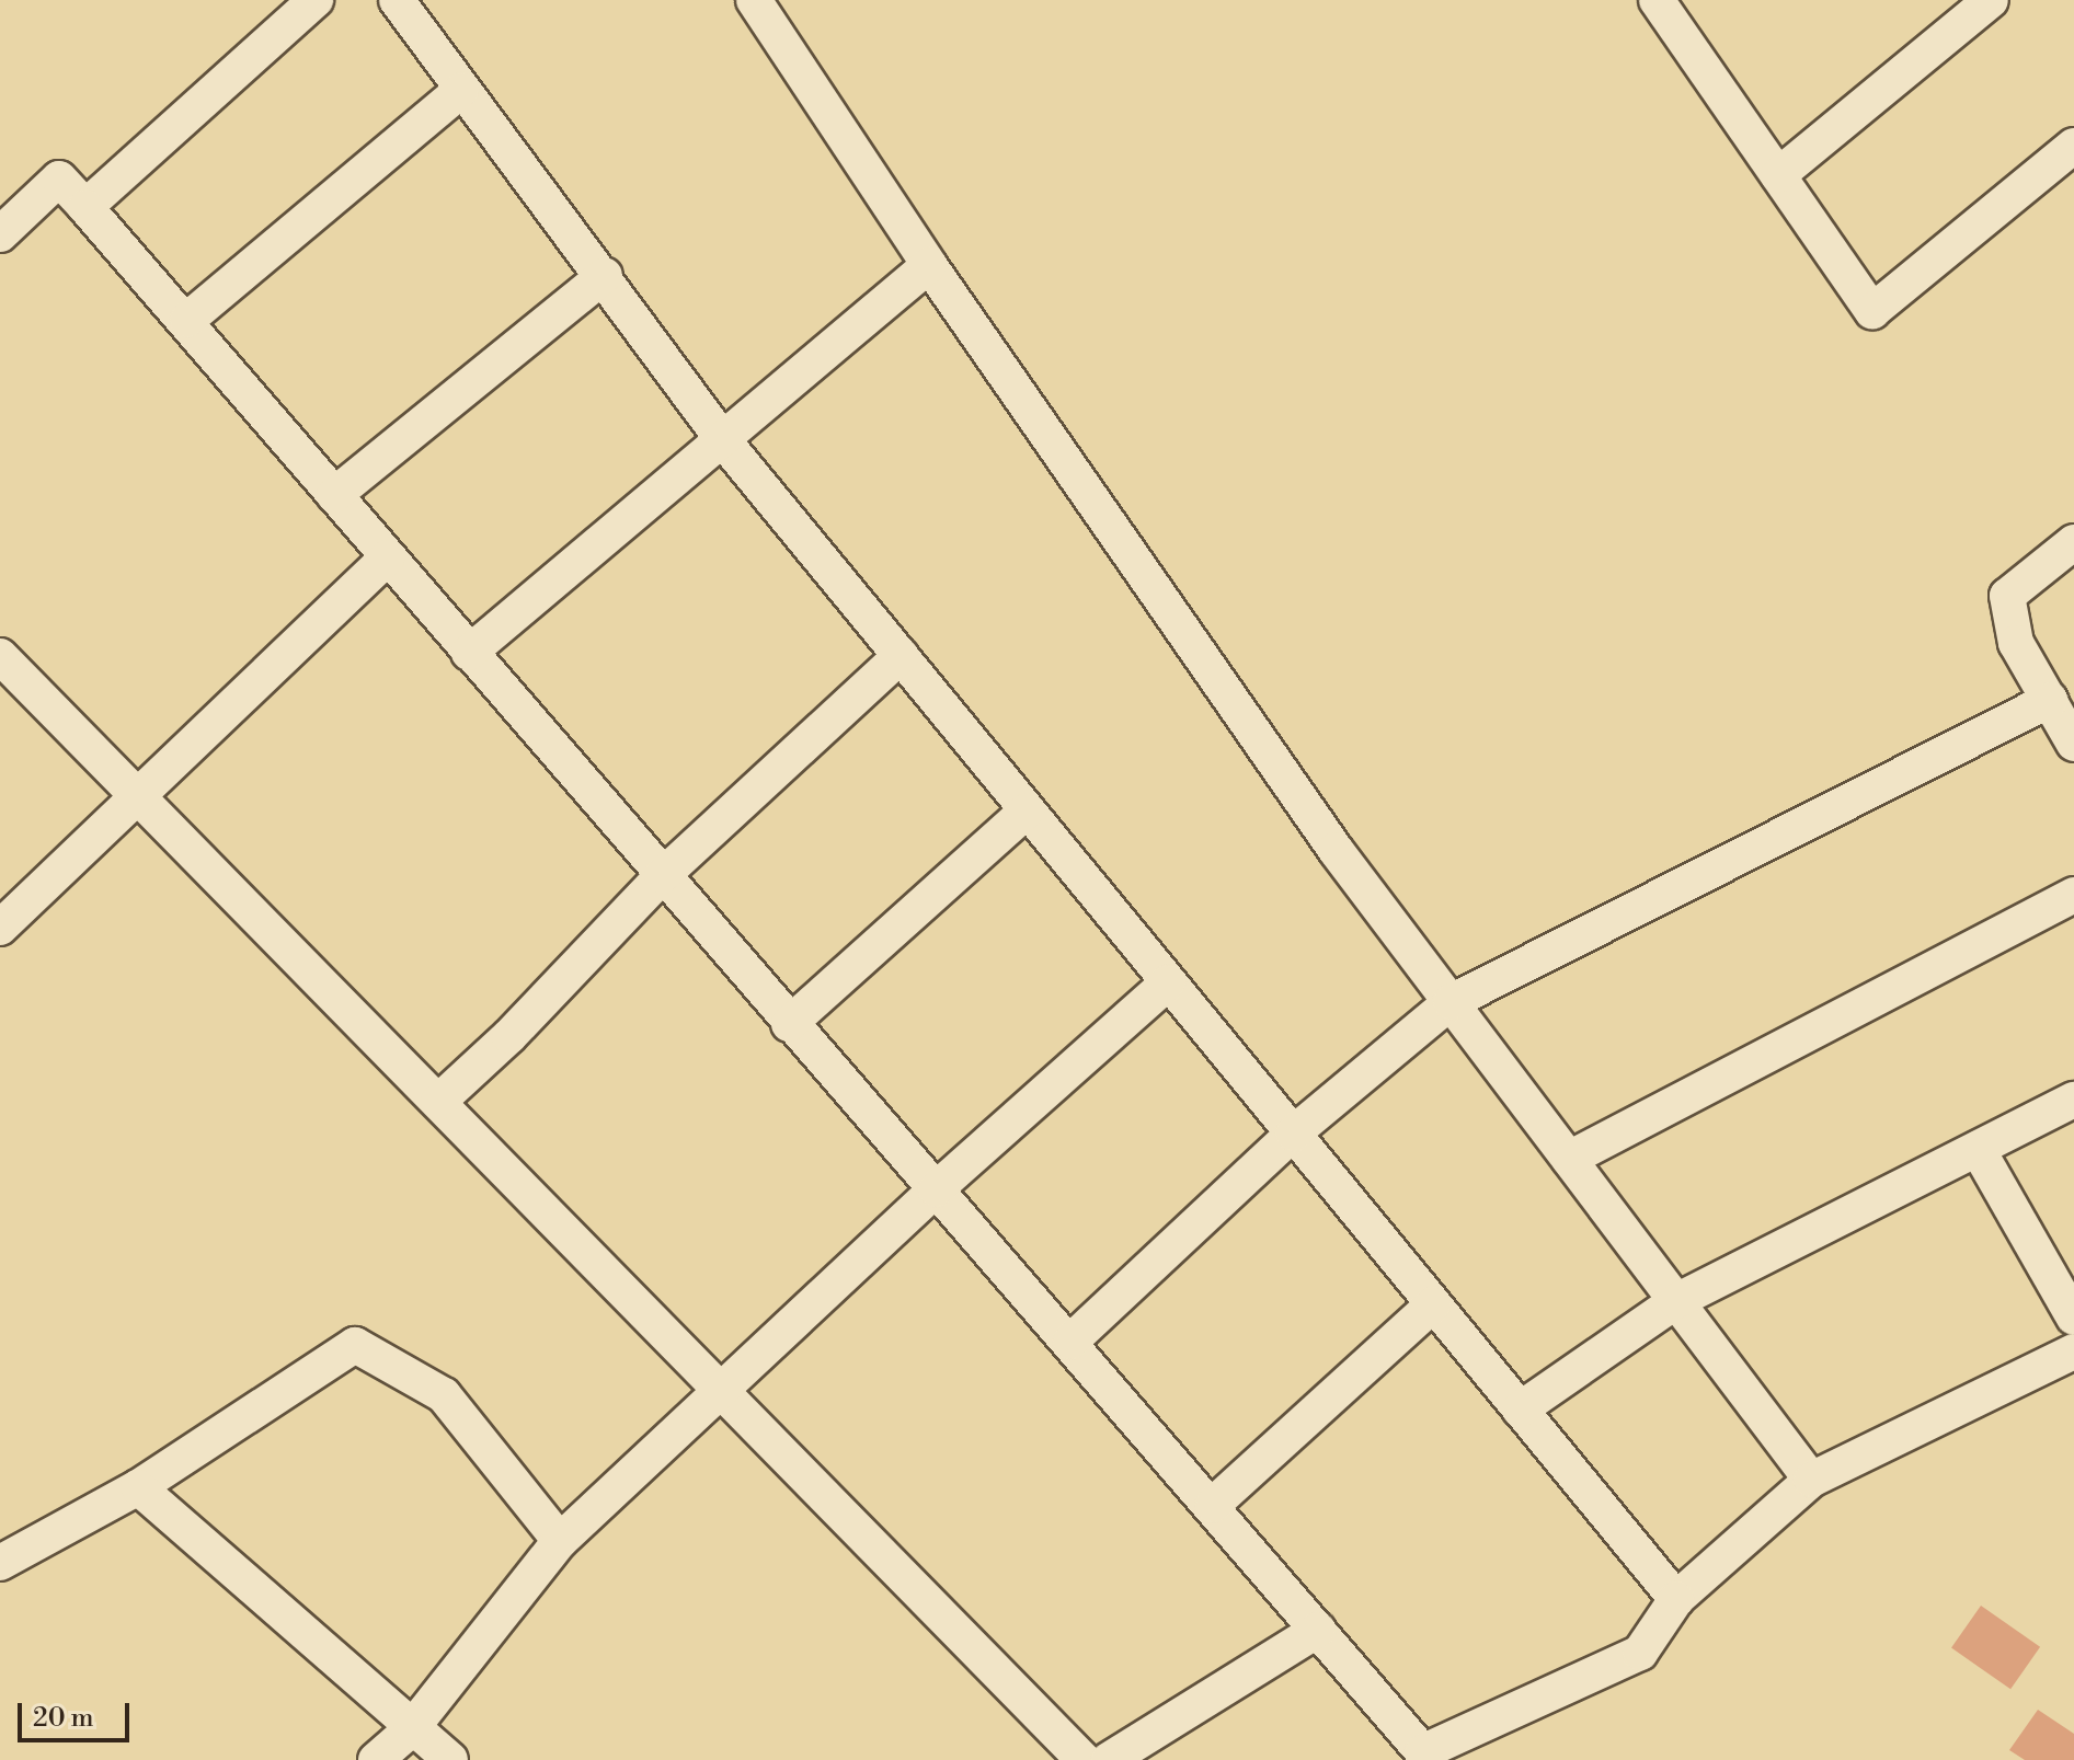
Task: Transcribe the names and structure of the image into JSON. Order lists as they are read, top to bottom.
{
  "scale_bar": "20 m"
}
